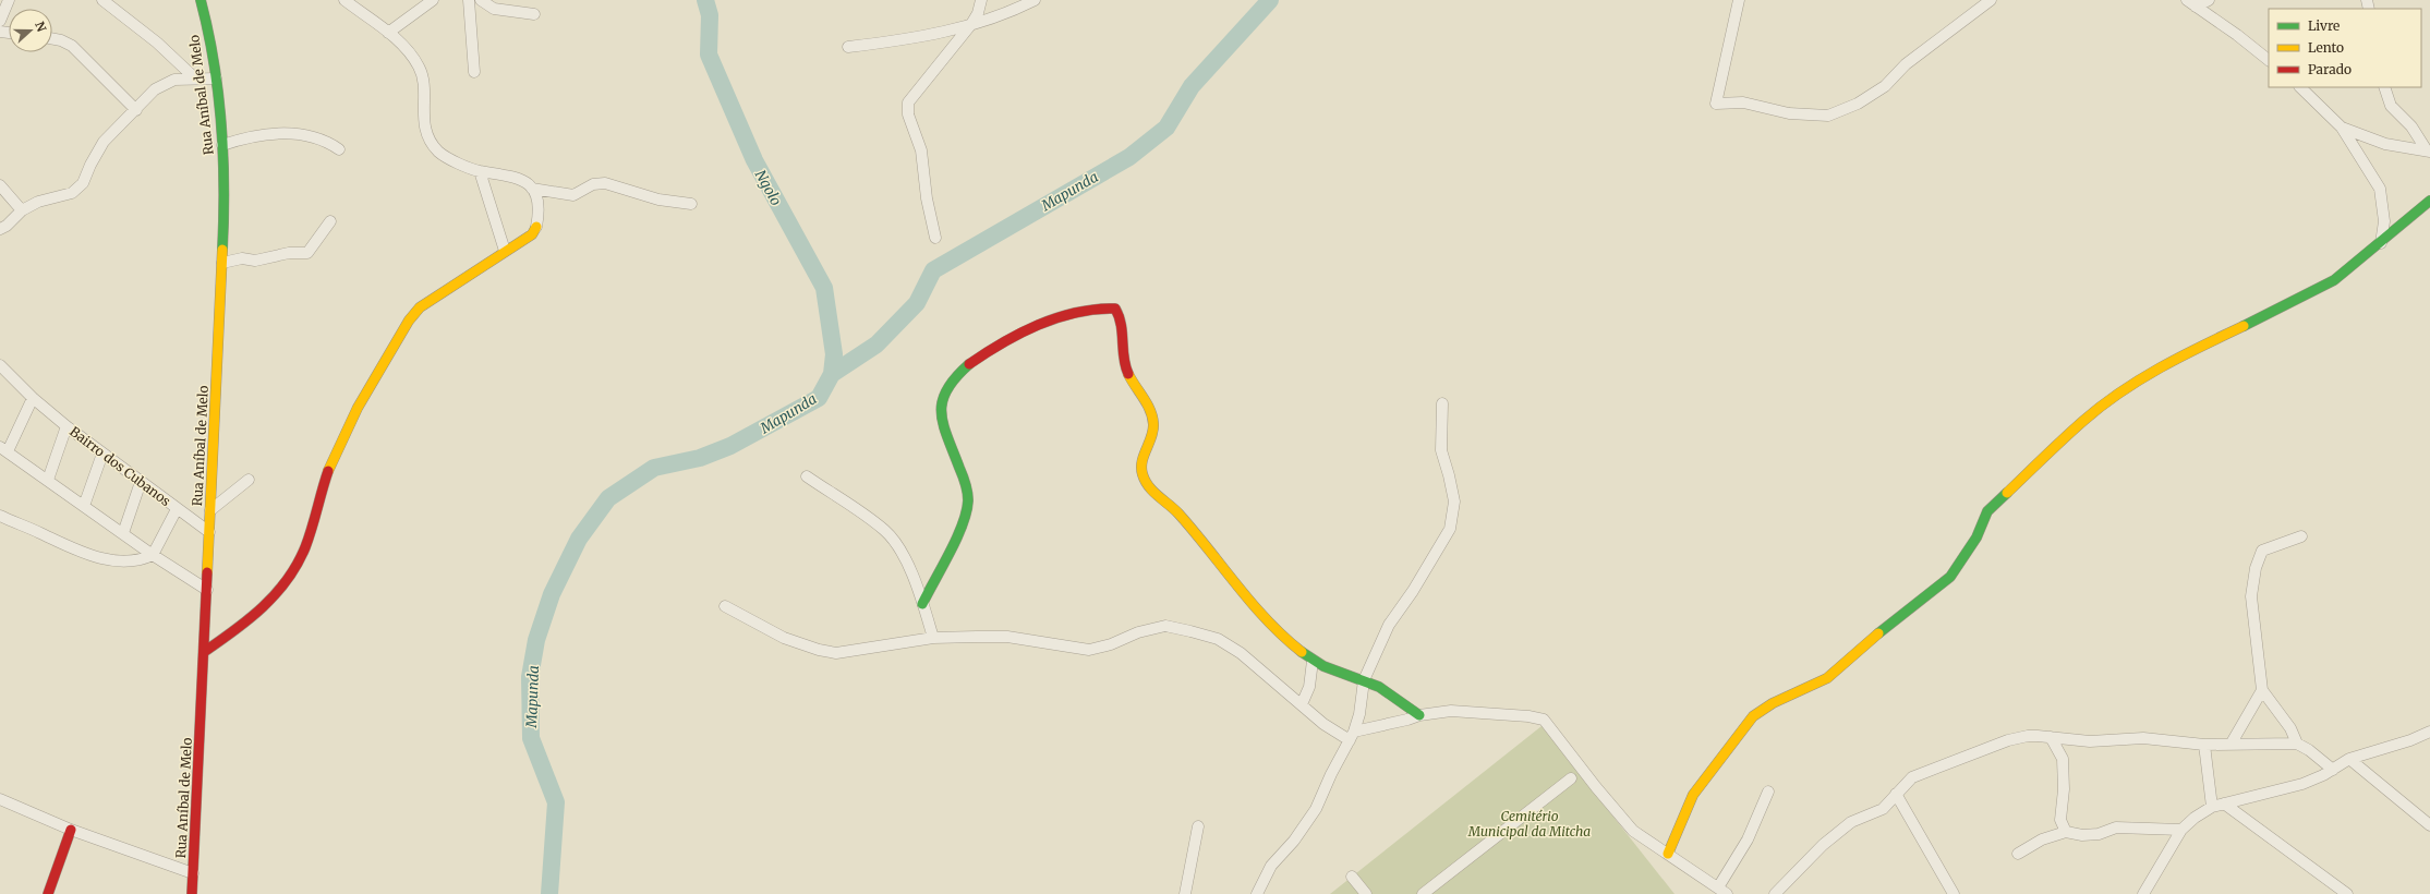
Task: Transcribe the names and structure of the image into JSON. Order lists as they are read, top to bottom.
{
  "streets": {
    "street": ["Rua Aníbal de Melo", "Bairro dos Cubanos"]
  },
  "crossings": [
    ["Rua Aníbal de Melo", "Bairro dos Cubanos"]
  ],
  "water": ["Ngolo", "Mapunda"],
  "parks": ["Cemitério Municipal da Mitcha"],
  "legend": ["Livre", "Lento", "Parado"],
  "north": "right"
}
